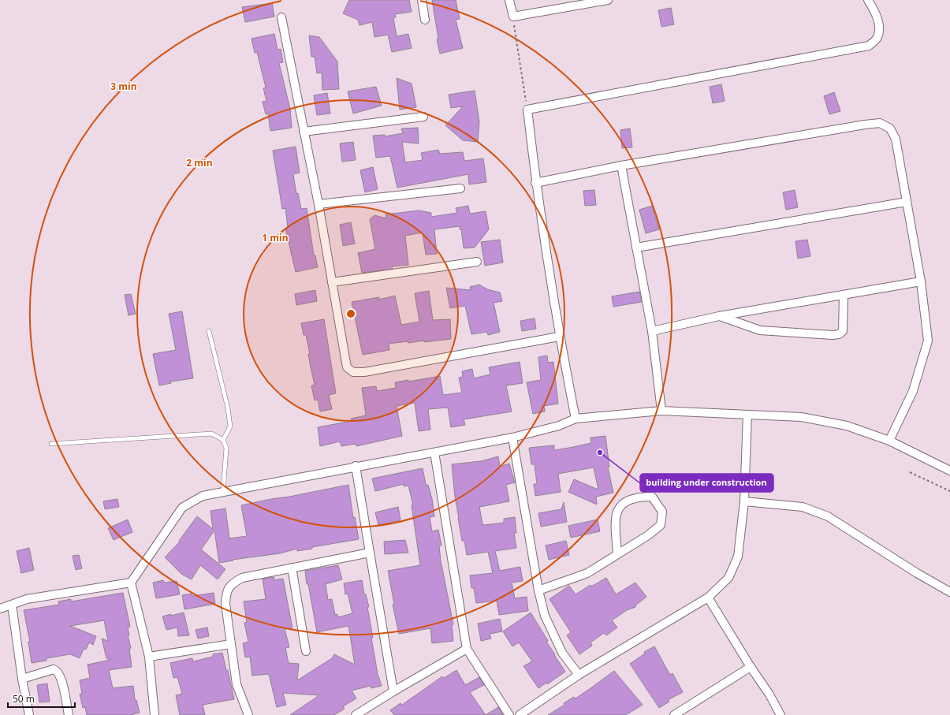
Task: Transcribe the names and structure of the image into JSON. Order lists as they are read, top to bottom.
{
  "places": ["building under construction"],
  "scale_bar": "50 m",
  "rings": ["3 min", "2 min", "1 min"]
}
